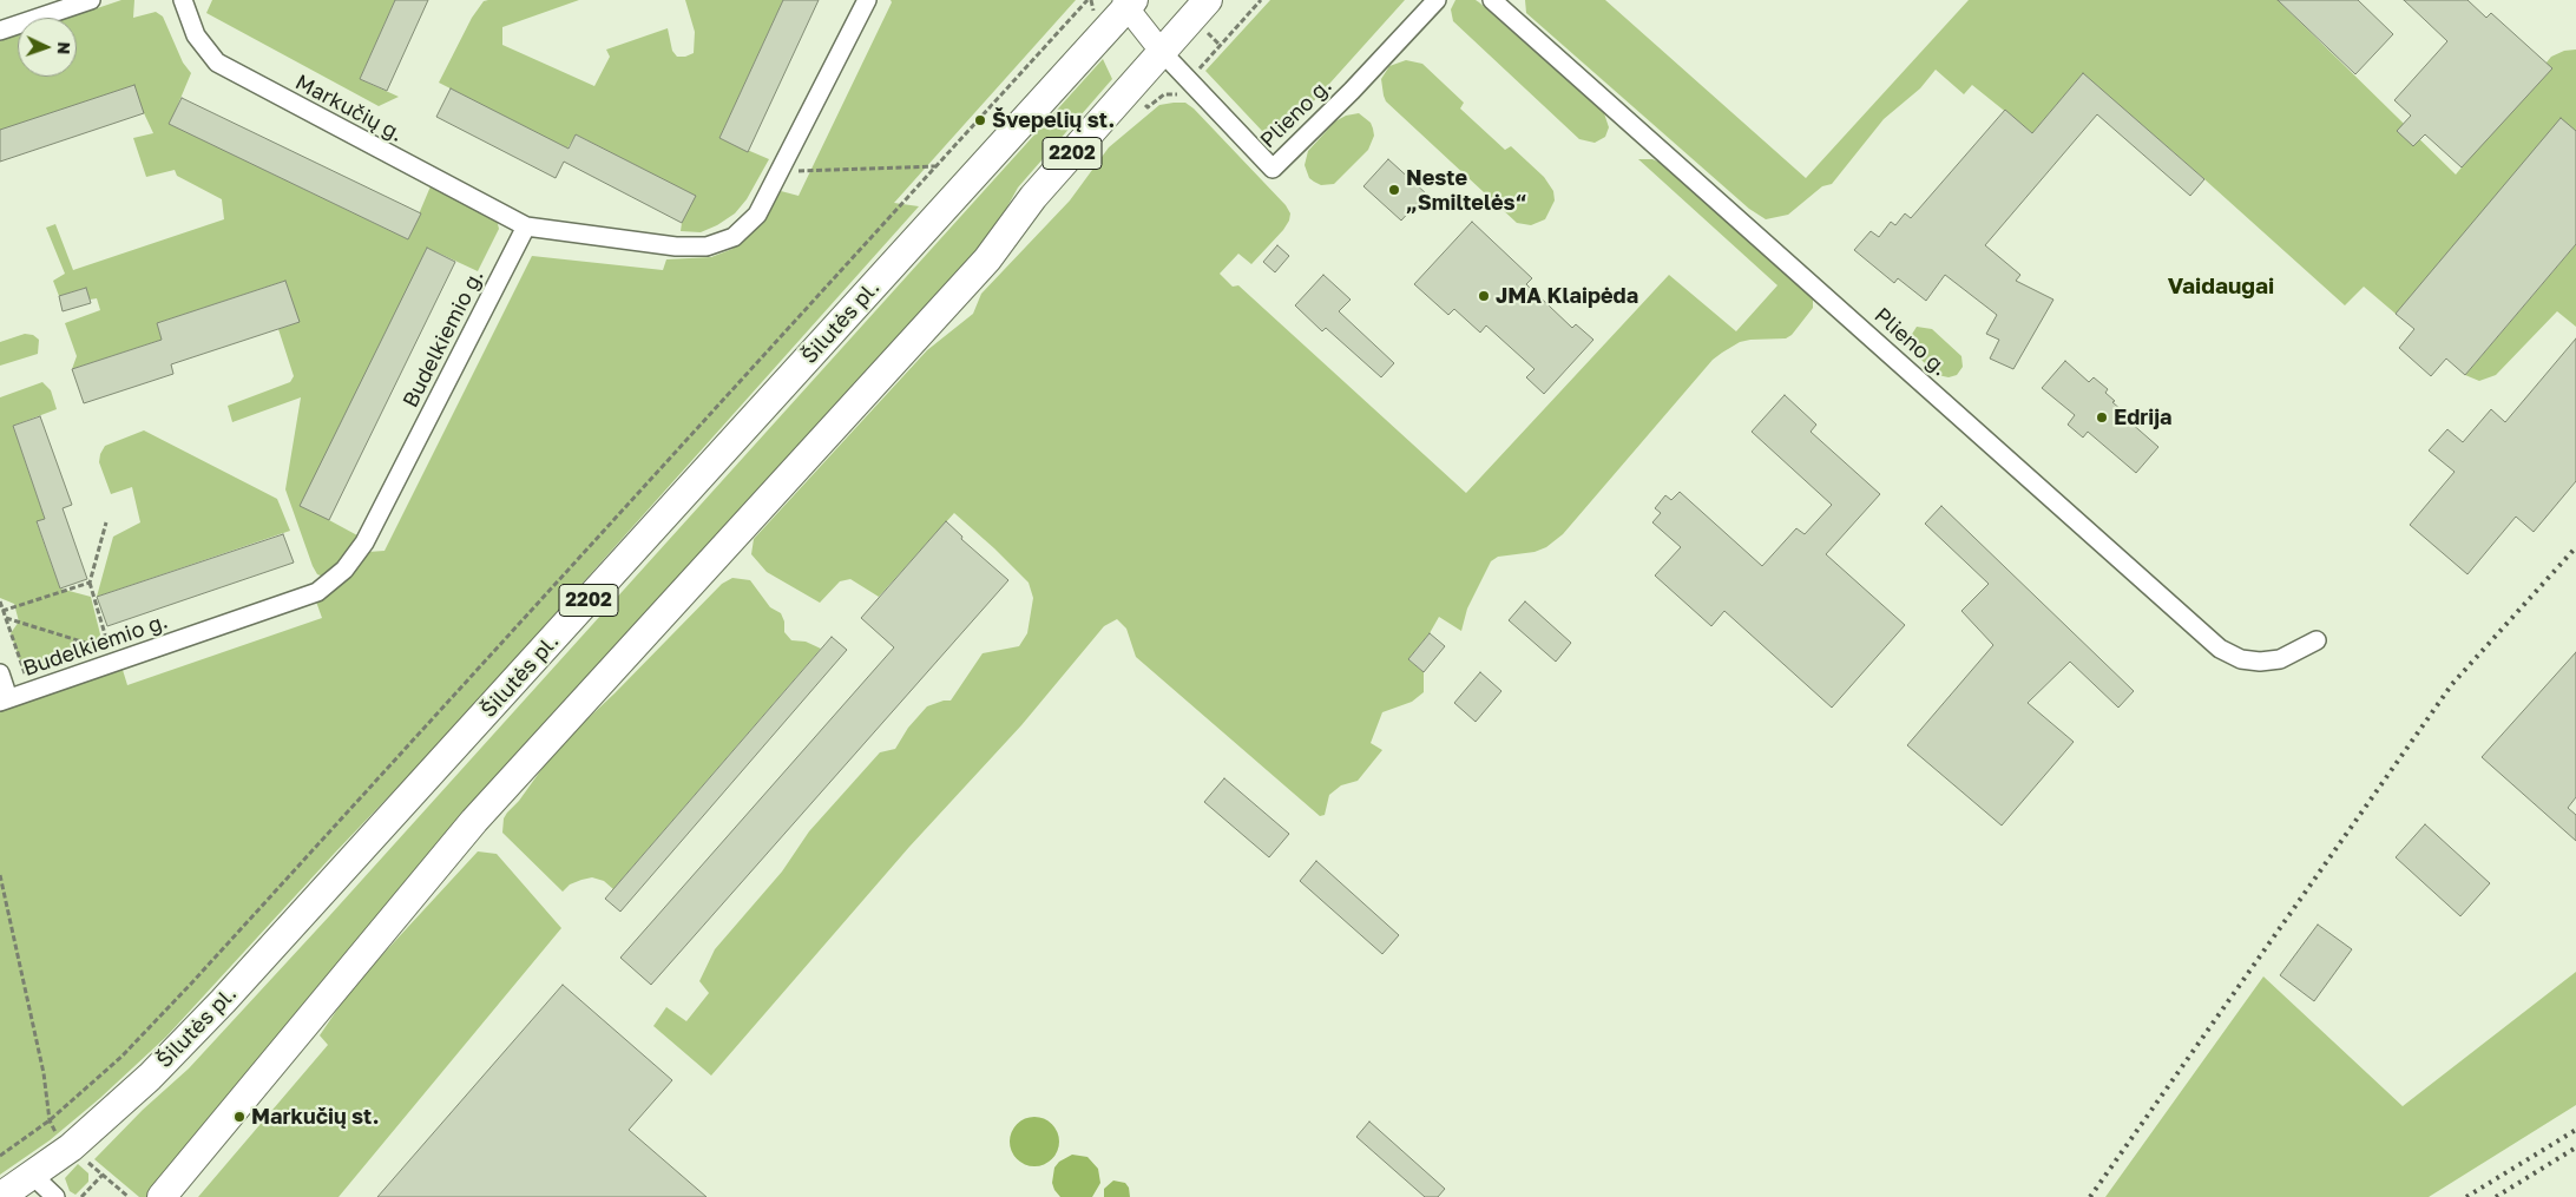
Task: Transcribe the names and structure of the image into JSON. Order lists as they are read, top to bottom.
{
  "streets": {
    "main road": ["2202", "Šilutės pl."],
    "street": ["Markučių g.", "Plieno g.", "Budelkiemio g."]
  },
  "crossings": [
    ["Markučių g.", "Budelkiemio g."],
    ["Plieno g.", "2202"],
    ["2202", "Šilutės pl."]
  ],
  "districts": ["Vaidaugai"],
  "places": [
    "Švepelių st.",
    "Neste „Smiltelės“",
    "JMA Klaipėda",
    "Edrija",
    "Markučių st."
  ],
  "north": "right"
}
